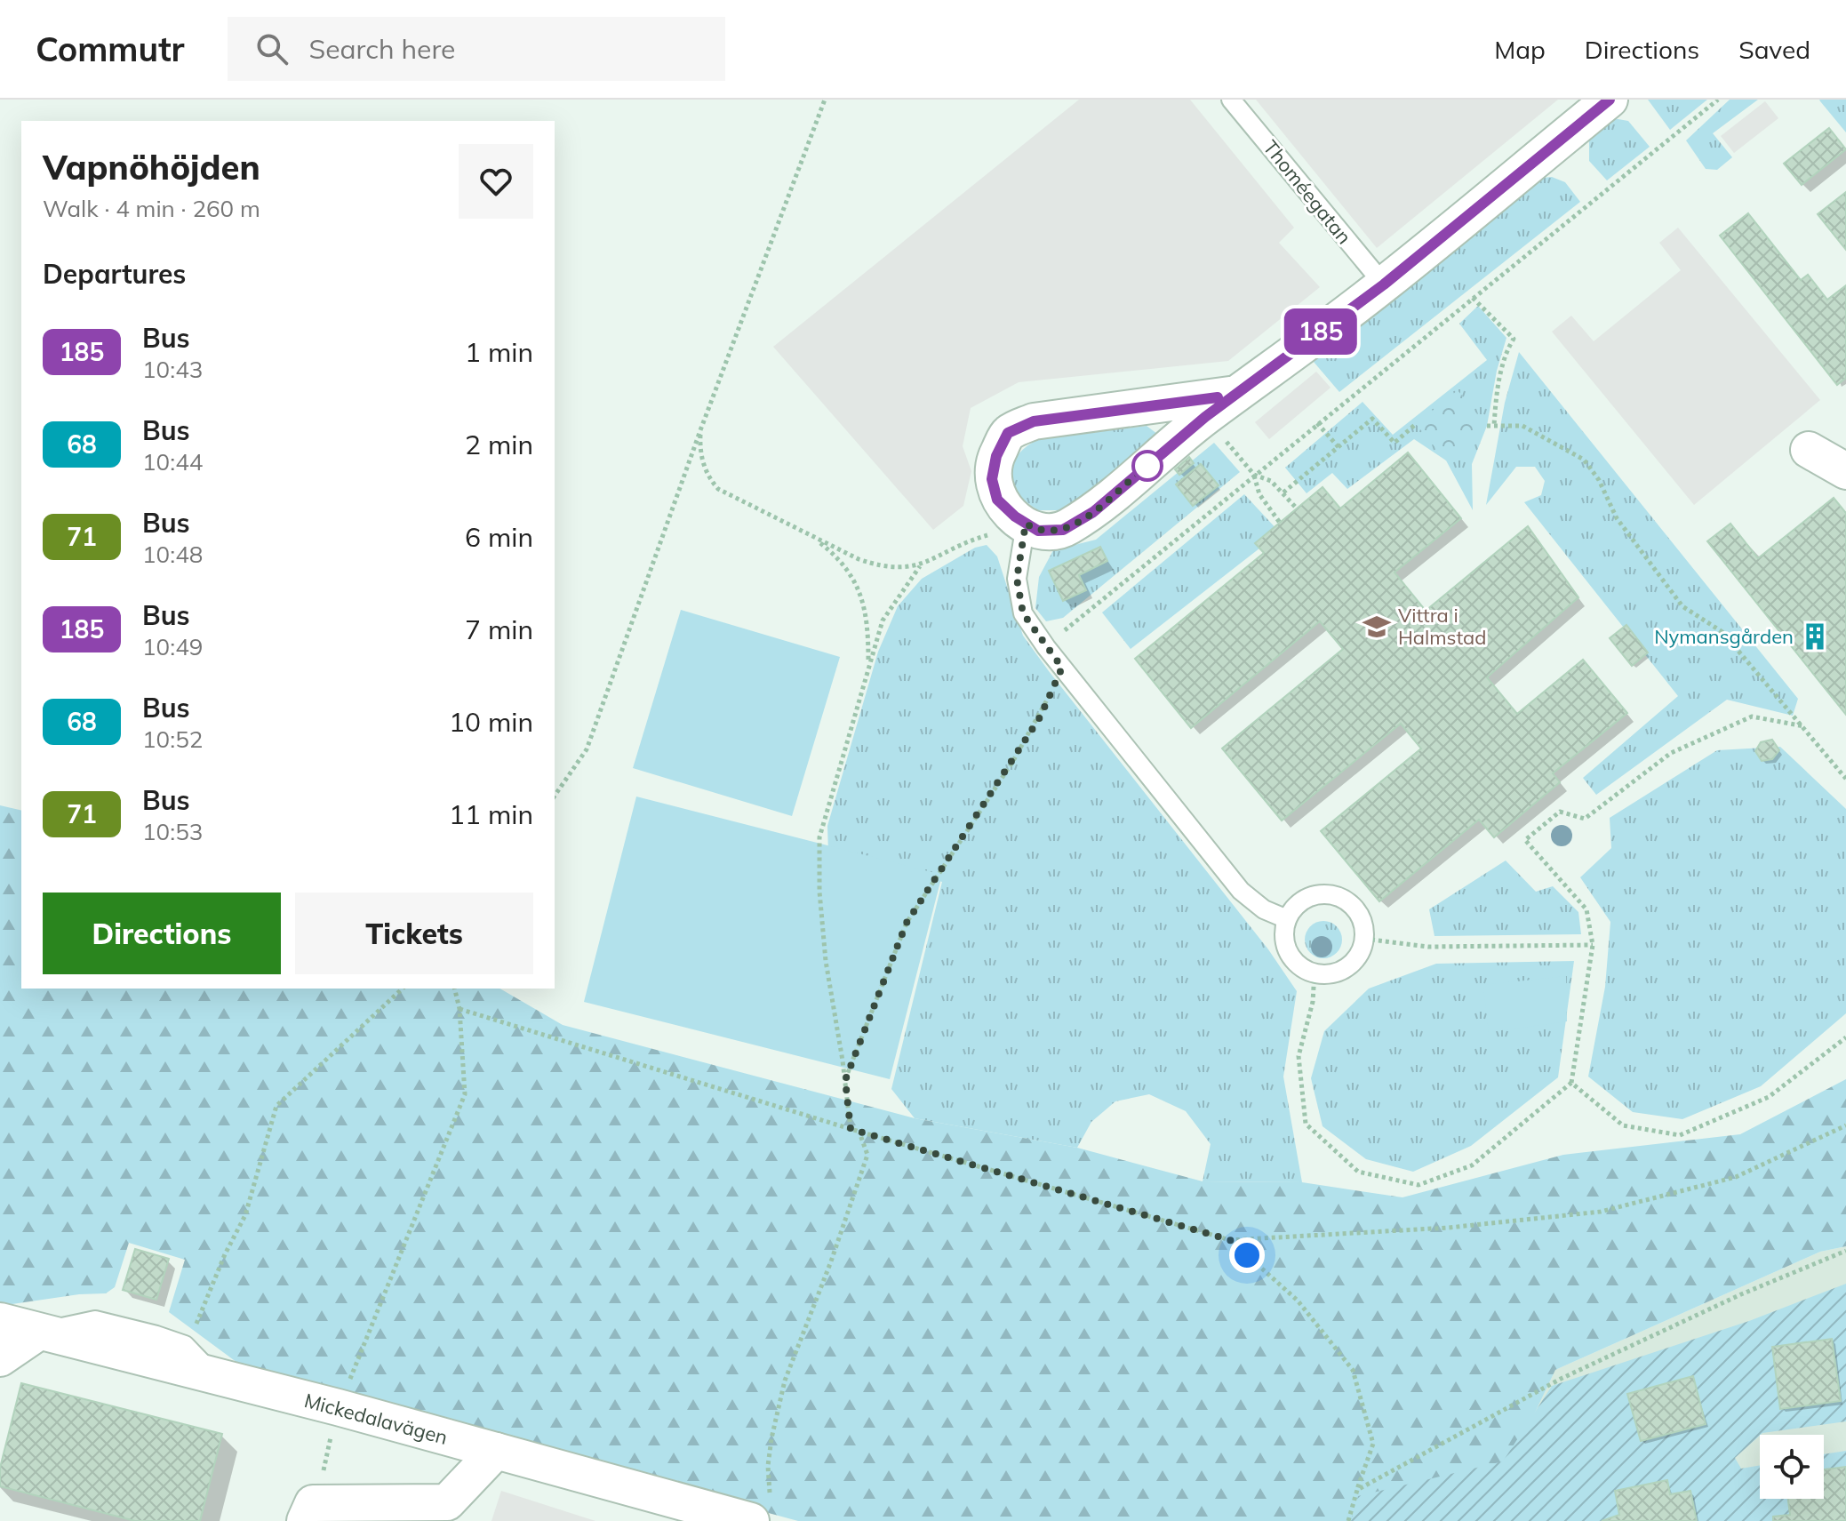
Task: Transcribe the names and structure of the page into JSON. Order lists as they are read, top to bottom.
{
  "streets": {
    "street": ["Mickedalavägen"],
    "lane": ["Thoméegatan"]
  },
  "places": {
    "school or university": ["Vittra i Halmstad"],
    "building": ["Nymansgården"]
  },
  "lines": ["bus line 185"],
  "page": {
    "header": "Commutr",
    "search": "Search here",
    "nav": ["Map", "Directions", "Saved"],
    "on_map": "185",
    "heading": [
      ["Vapnöhöjden", "Walk · 4 min · 260 m"],
      "Departures"
    ],
    "list": [
      {
        "mark": "185",
        "name": "Bus",
        "note": "10:43",
        "value": "1 min"
      },
      {
        "mark": "68",
        "name": "Bus",
        "note": "10:44",
        "value": "2 min"
      },
      {
        "mark": "71",
        "name": "Bus",
        "note": "10:48",
        "value": "6 min"
      },
      {
        "mark": "185",
        "name": "Bus",
        "note": "10:49",
        "value": "7 min"
      },
      {
        "mark": "68",
        "name": "Bus",
        "note": "10:52",
        "value": "10 min"
      },
      {
        "mark": "71",
        "name": "Bus",
        "note": "10:53",
        "value": "11 min"
      }
    ],
    "buttons": ["Directions", "Tickets"]
  }
}
